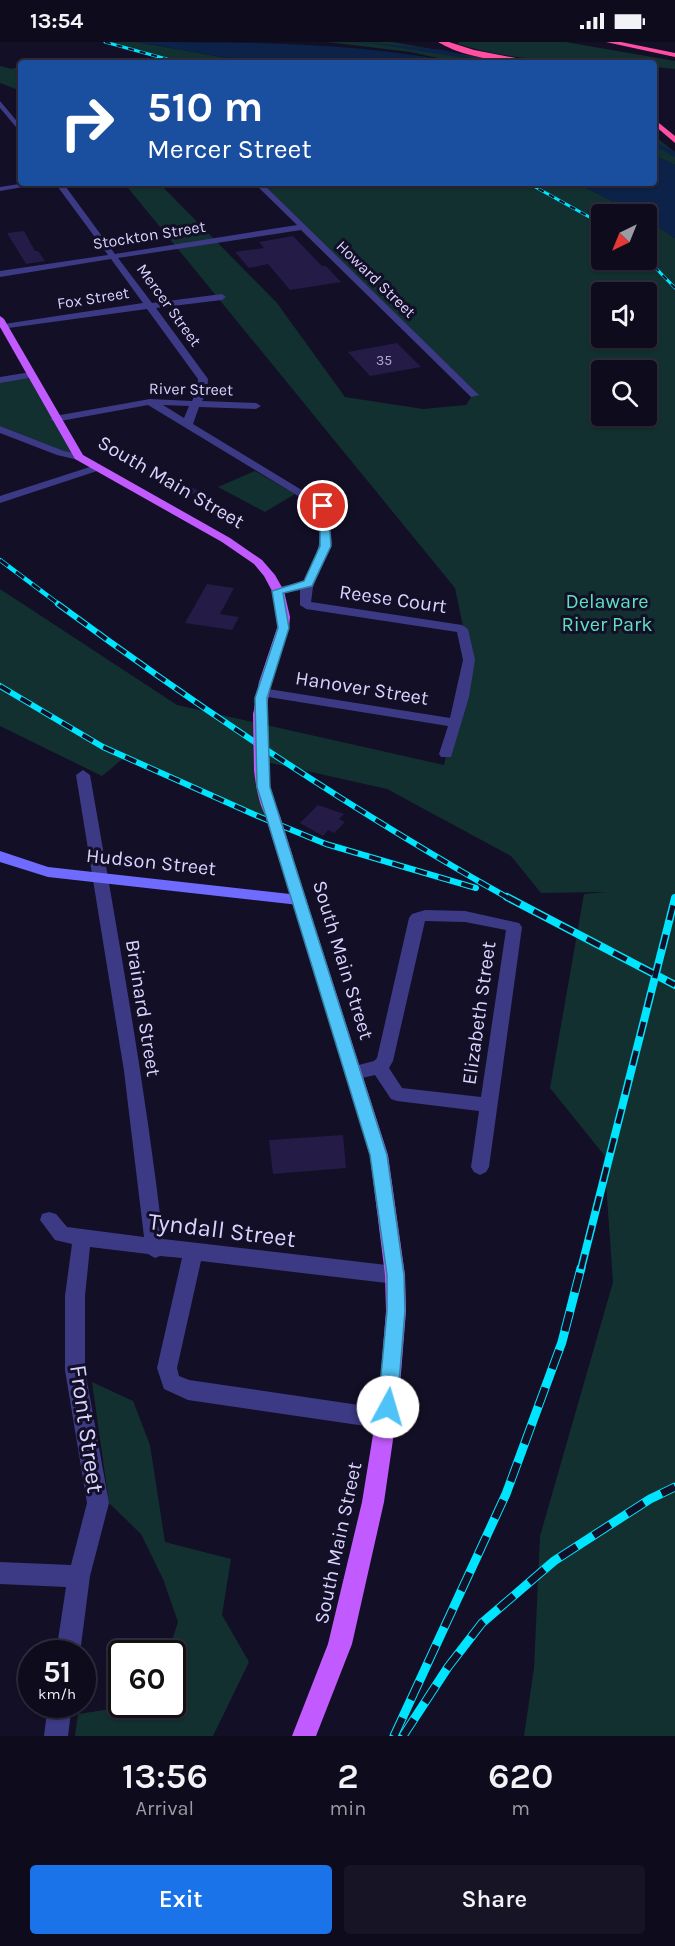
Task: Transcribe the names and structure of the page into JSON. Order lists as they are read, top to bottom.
{
  "streets": {
    "main road": ["South Main Street"],
    "street": [
      "Stockton Street",
      "Howard Street",
      "Fox Street",
      "Mercer Street",
      "River Street",
      "Reese Court",
      "Hanover Street",
      "Hudson Street",
      "Brainard Street",
      "Elizabeth Street",
      "Tyndall Street",
      "Front Street"
    ]
  },
  "crossings": [
    ["Stockton Street", "Howard Street"],
    ["Stockton Street", "Mercer Street"],
    ["Fox Street", "Mercer Street"],
    ["Fox Street", "South Main Street"],
    ["Mercer Street", "River Street"],
    ["River Street", "South Main Street"],
    ["South Main Street", "Hanover Street"],
    ["South Main Street", "Hudson Street"],
    ["South Main Street", "Tyndall Street"],
    ["Reese Court", "Hanover Street"],
    ["Hudson Street", "Brainard Street"],
    ["Brainard Street", "Tyndall Street"],
    ["Tyndall Street", "Front Street"]
  ],
  "parks": ["Delaware River Park"],
  "house_numbers": ["35"],
  "north": "bottom left",
  "page": {
    "status": "13:54",
    "turn": ["510 m", "Mercer Street"],
    "speed": "51 km/h",
    "limit": "60",
    "eta": [
      "13:56",
      "Arrival",
      "2",
      "min",
      "620",
      "m"
    ],
    "buttons": ["Exit", "Share"]
  }
}
